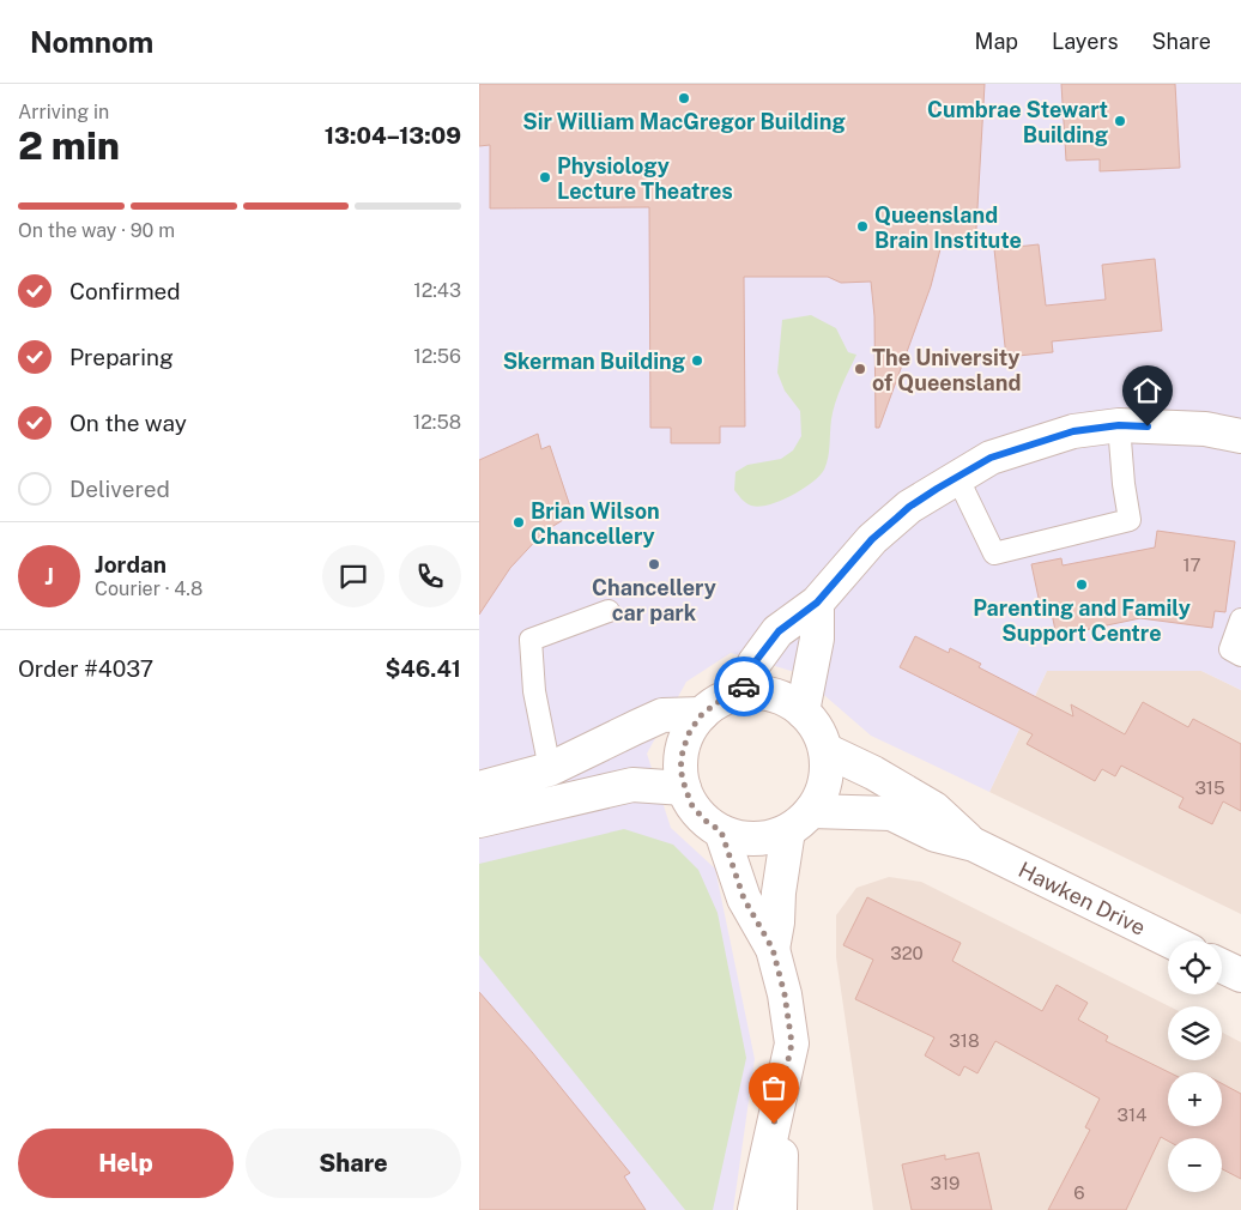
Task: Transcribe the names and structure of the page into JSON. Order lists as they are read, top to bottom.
{
  "streets": {
    "main road": ["Hawken Drive"]
  },
  "places": [
    "Sir William MacGregor Building",
    "Cumbrae Stewart Building",
    "Physiology Lecture Theatres",
    "Queensland Brain Institute",
    "Skerman Building",
    "The University of Queensland",
    "Brian Wilson Chancellery",
    "Chancellery car park",
    "Parenting and Family Support Centre"
  ],
  "house_numbers": [
    "17",
    "315",
    "320",
    "318",
    "314",
    "319",
    "6"
  ],
  "page": {
    "header": "Nomnom",
    "nav": ["Map", "Layers", "Share"],
    "heading": ["2 min", "Arriving in", "13:04–13:09"],
    "panel": [
      "Jordan",
      "Courier · 4.8",
      "Order #4037",
      "$46.41"
    ],
    "bar": "On the way · 90 m",
    "list": [
      ["Confirmed", "12:43"],
      ["Preparing", "12:56"],
      ["On the way", "12:58"],
      "Delivered"
    ],
    "round": "J",
    "map_buttons": ["+", "−"],
    "buttons": ["Help", "Share"]
  }
}
